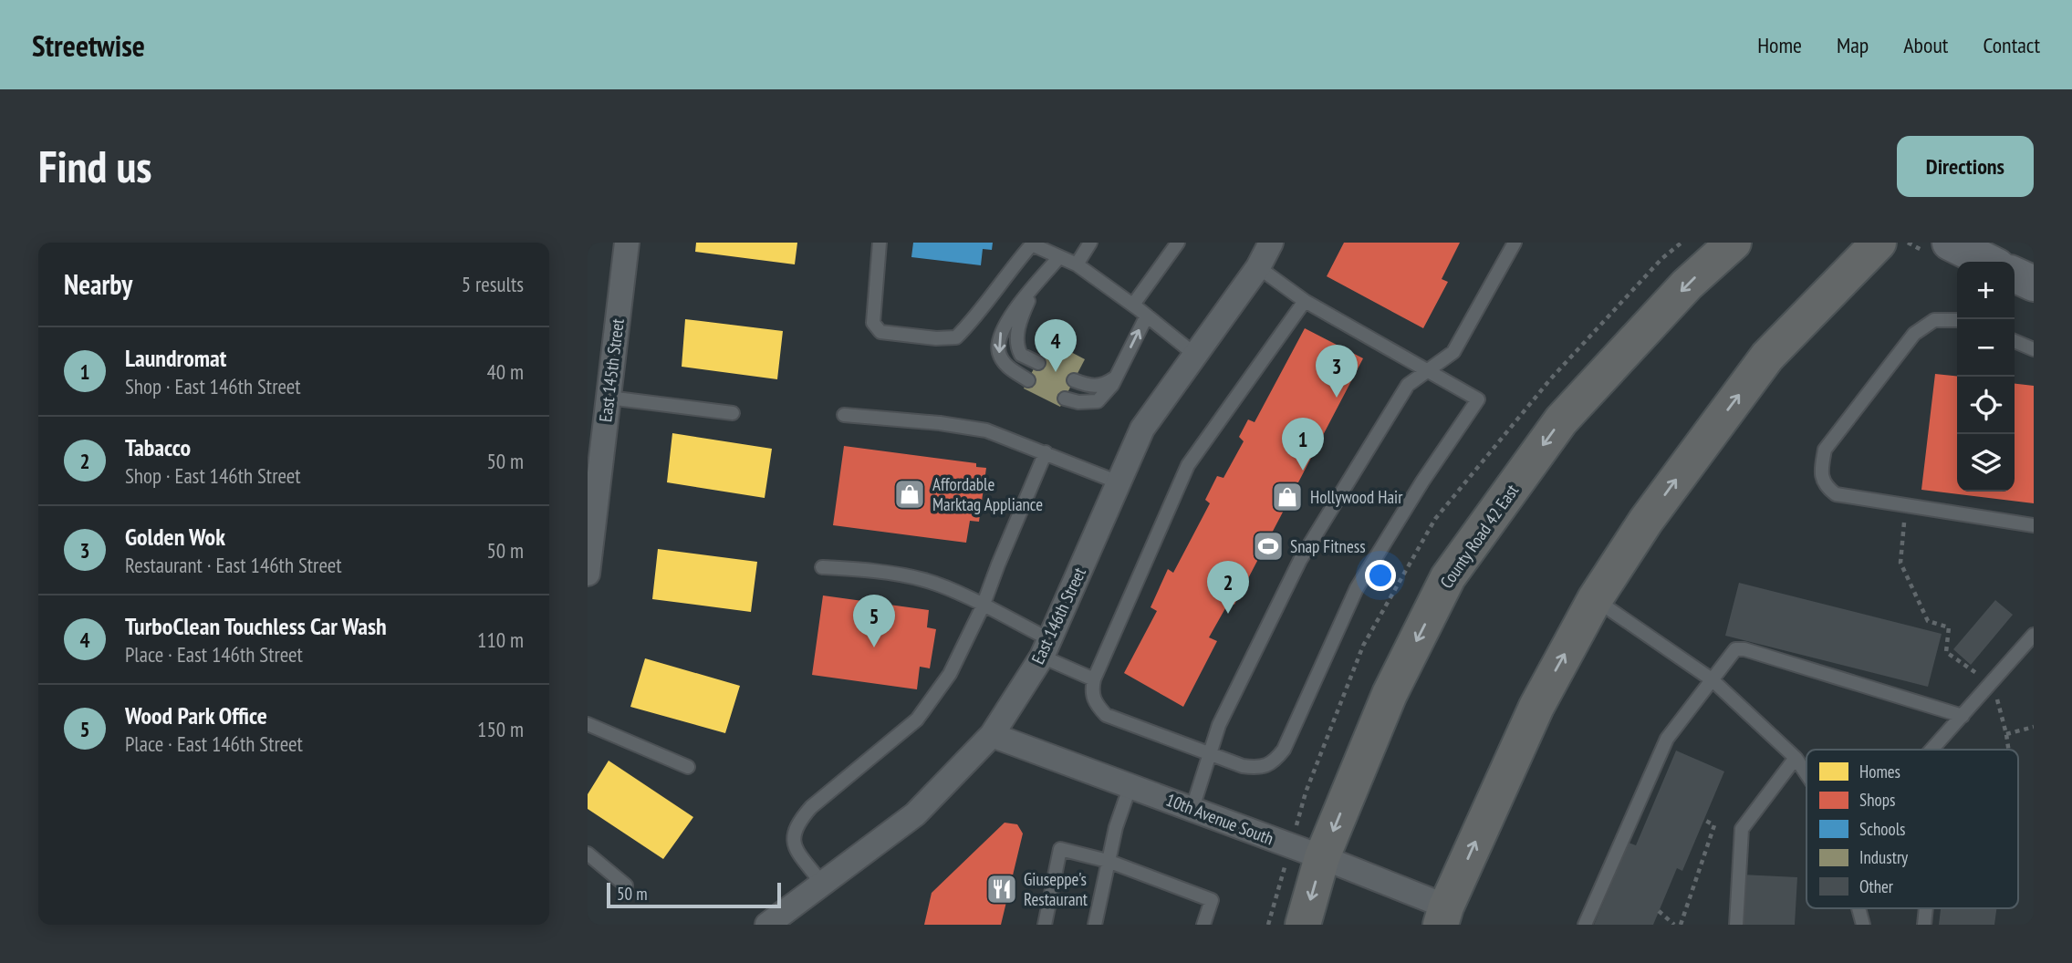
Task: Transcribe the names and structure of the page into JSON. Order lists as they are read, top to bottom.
{
  "streets": {
    "highway": ["County Road 42 East"],
    "street": ["East 145th Street", "East 146th Street", "10th Avenue South"]
  },
  "crossings": [
    ["County Road 42 East", "10th Avenue South"],
    ["East 146th Street", "10th Avenue South"]
  ],
  "places": {
    "shop": ["Affordable Marktag Appliance", "Hollywood Hair"],
    "sports": ["Snap Fitness"],
    "restaurant": ["Giuseppe's Restaurant"]
  },
  "legend": [
    "Homes",
    "Shops",
    "Schools",
    "Industry",
    "Other"
  ],
  "scale_bar": "50 m",
  "page": {
    "header": "Streetwise",
    "nav": [
      "Home",
      "Map",
      "About",
      "Contact"
    ],
    "buttons": "Directions",
    "title": "Find us",
    "heading": ["Nearby", "5 results"],
    "map_buttons": ["+", "−"],
    "pins": [
      "4",
      "3",
      "1",
      "2",
      "5"
    ],
    "list": [
      {
        "mark": "1",
        "name": "Laundromat",
        "note": "Shop · East 146th Street",
        "value": "40 m"
      },
      {
        "mark": "2",
        "name": "Tabacco",
        "note": "Shop · East 146th Street",
        "value": "50 m"
      },
      {
        "mark": "3",
        "name": "Golden Wok",
        "note": "Restaurant · East 146th Street",
        "value": "50 m"
      },
      {
        "mark": "4",
        "name": "TurboClean Touchless Car Wash",
        "note": "Place · East 146th Street",
        "value": "110 m"
      },
      {
        "mark": "5",
        "name": "Wood Park Office",
        "note": "Place · East 146th Street",
        "value": "150 m"
      }
    ],
    "scale": "50 m"
  }
}
